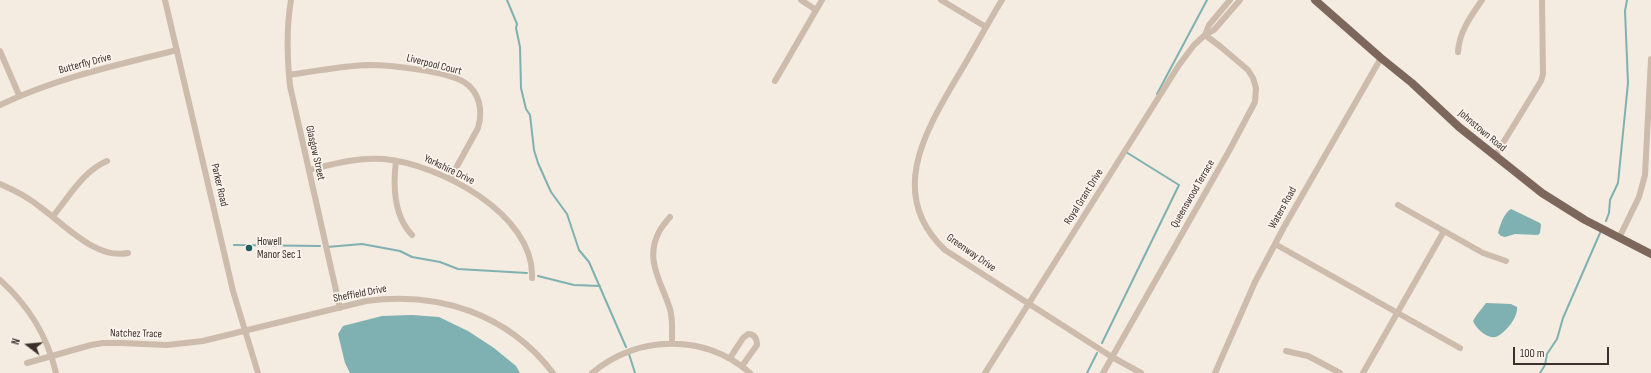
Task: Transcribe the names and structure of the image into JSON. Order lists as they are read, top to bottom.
{
  "streets": {
    "main road": ["Johnstown Road"],
    "street": [
      "Butterfly Drive",
      "Liverpool Court",
      "Glasgow Street",
      "Yorkshire Drive",
      "Parker Road",
      "Queenswood Terrace",
      "Royal Grant Drive",
      "Waters Road",
      "Greenway Drive",
      "Sheffield Drive",
      "Natchez Trace"
    ]
  },
  "crossings": [
    ["Butterfly Drive", "Parker Road"],
    ["Liverpool Court", "Glasgow Street"],
    ["Liverpool Court", "Yorkshire Drive"],
    ["Johnstown Road", "Waters Road"],
    ["Glasgow Street", "Yorkshire Drive"],
    ["Glasgow Street", "Sheffield Drive"],
    ["Parker Road", "Sheffield Drive"],
    ["Parker Road", "Natchez Trace"],
    ["Queenswood Terrace", "Royal Grant Drive"],
    ["Queenswood Terrace", "Greenway Drive"],
    ["Royal Grant Drive", "Greenway Drive"],
    ["Sheffield Drive", "Natchez Trace"]
  ],
  "places": ["Howell Manor Sec 1"],
  "scale_bar": "100 m",
  "north": "left"
}
